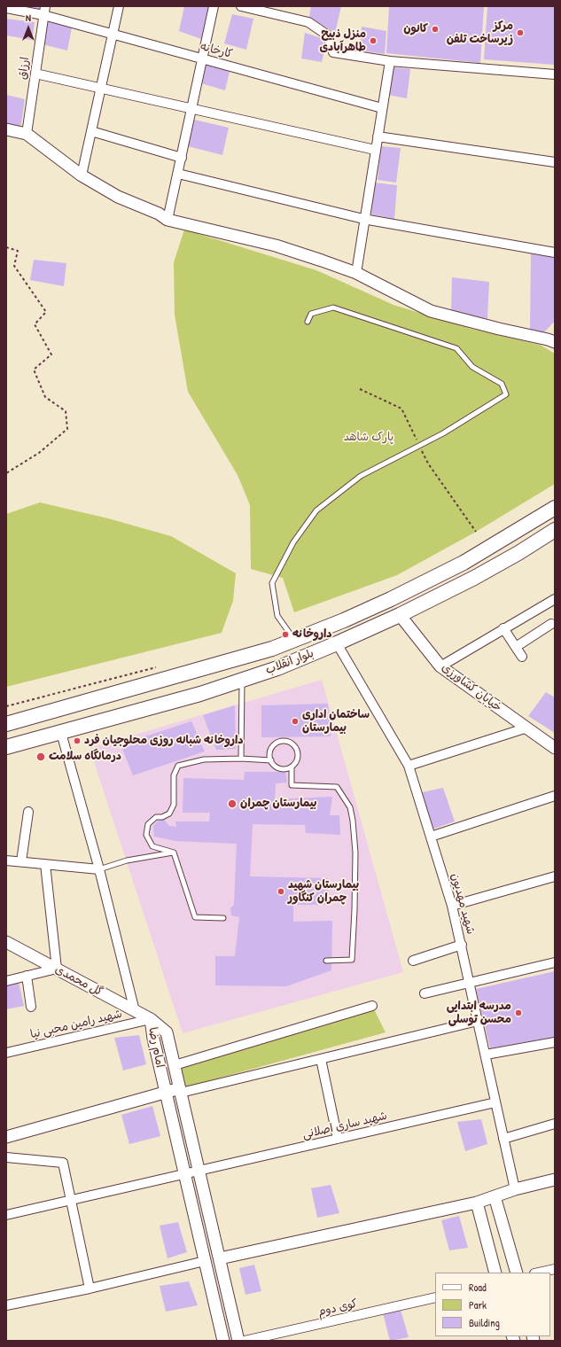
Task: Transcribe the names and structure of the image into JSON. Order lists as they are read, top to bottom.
{
  "streets": {
    "main road": ["بلوار انقلاب"],
    "street": [
      "کارخانه",
      "ارزاق",
      "خیابان کشاورزی",
      "شهید مهدیون",
      "گل محمدی",
      "شهید رامین محبی نیا",
      "امام رضا",
      "شهید ساری اصلانی",
      "کوی دوم"
    ]
  },
  "crossings": [
    ["کارخانه", "ارزاق"],
    ["بلوار انقلاب", "خیابان کشاورزی"],
    ["بلوار انقلاب", "شهید مهدیون"],
    ["شهید مهدیون", "شهید ساری اصلانی"],
    ["گل محمدی", "شهید رامین محبی نیا"],
    ["گل محمدی", "امام رضا"],
    ["شهید رامین محبی نیا", "امام رضا"],
    ["امام رضا", "شهید ساری اصلانی"]
  ],
  "parks": ["پارک شاهد"],
  "places": [
    "کانون",
    "مرکز زیرساخت تلفن",
    "منزل ذبیح طاهرآبادی",
    "داروخانه",
    "ساختمان اداری بیمارستان",
    "داروخانه شبانه روزی محلوجیان فرد",
    "درمانگاه سلامت",
    "بیمارستان چمران",
    "بیمارستان شهید چمران کنگاور",
    "مدرسه ابتدایی محسن توسلی"
  ],
  "legend": ["Road", "Park", "Building"],
  "north": "top"
}
